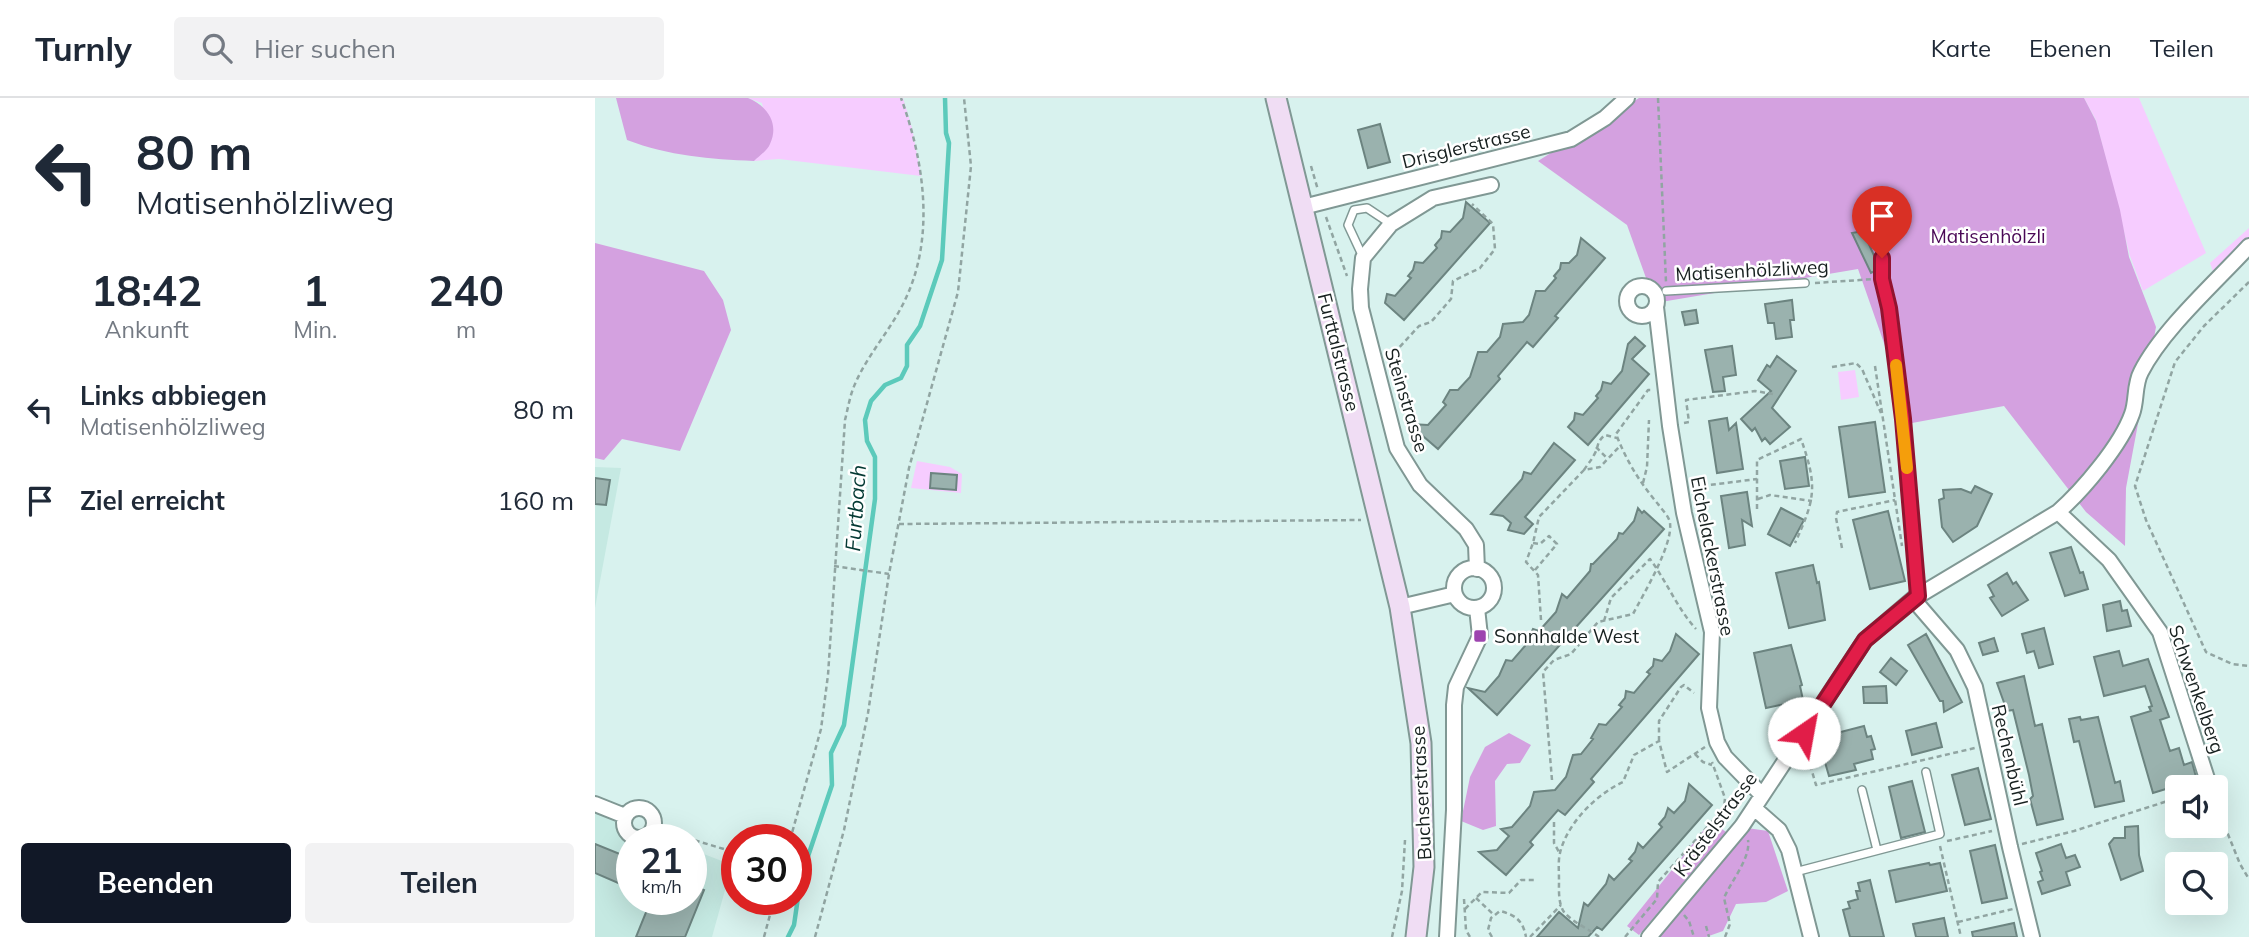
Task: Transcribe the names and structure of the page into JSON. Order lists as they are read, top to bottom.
{
  "streets": {
    "main road": ["Furttalstrasse", "Buchserstrasse"],
    "street": [
      "Drisglerstrasse",
      "Steinstrasse",
      "Eichelackerstrasse",
      "Schwenkelberg",
      "Rechenbühl",
      "Krästelstrasse"
    ],
    "lane": ["Matisenhölzliweg"]
  },
  "crossings": [
    ["Drisglerstrasse", "Furttalstrasse"],
    ["Furttalstrasse", "Buchserstrasse"],
    ["Eichelackerstrasse", "Krästelstrasse"],
    ["Schwenkelberg", "Krästelstrasse"],
    ["Rechenbühl", "Krästelstrasse"]
  ],
  "water": ["Furtbach"],
  "parks": ["Matisenhölzli"],
  "places": {
    "transit": ["Sonnhalde West"]
  },
  "page": {
    "header": "Turnly",
    "search": "Hier suchen",
    "nav": ["Karte", "Ebenen", "Teilen"],
    "turn": ["80 m", "Matisenhölzliweg"],
    "eta": [
      "18:42",
      "Ankunft",
      "1",
      "Min.",
      "240",
      "m"
    ],
    "list": [
      {
        "name": "Links abbiegen",
        "note": "Matisenhölzliweg",
        "value": "80 m"
      },
      {
        "name": "Ziel erreicht",
        "value": "160 m"
      }
    ],
    "speed": "21 km/h",
    "limit": "30",
    "buttons": ["Beenden", "Teilen"]
  }
}
